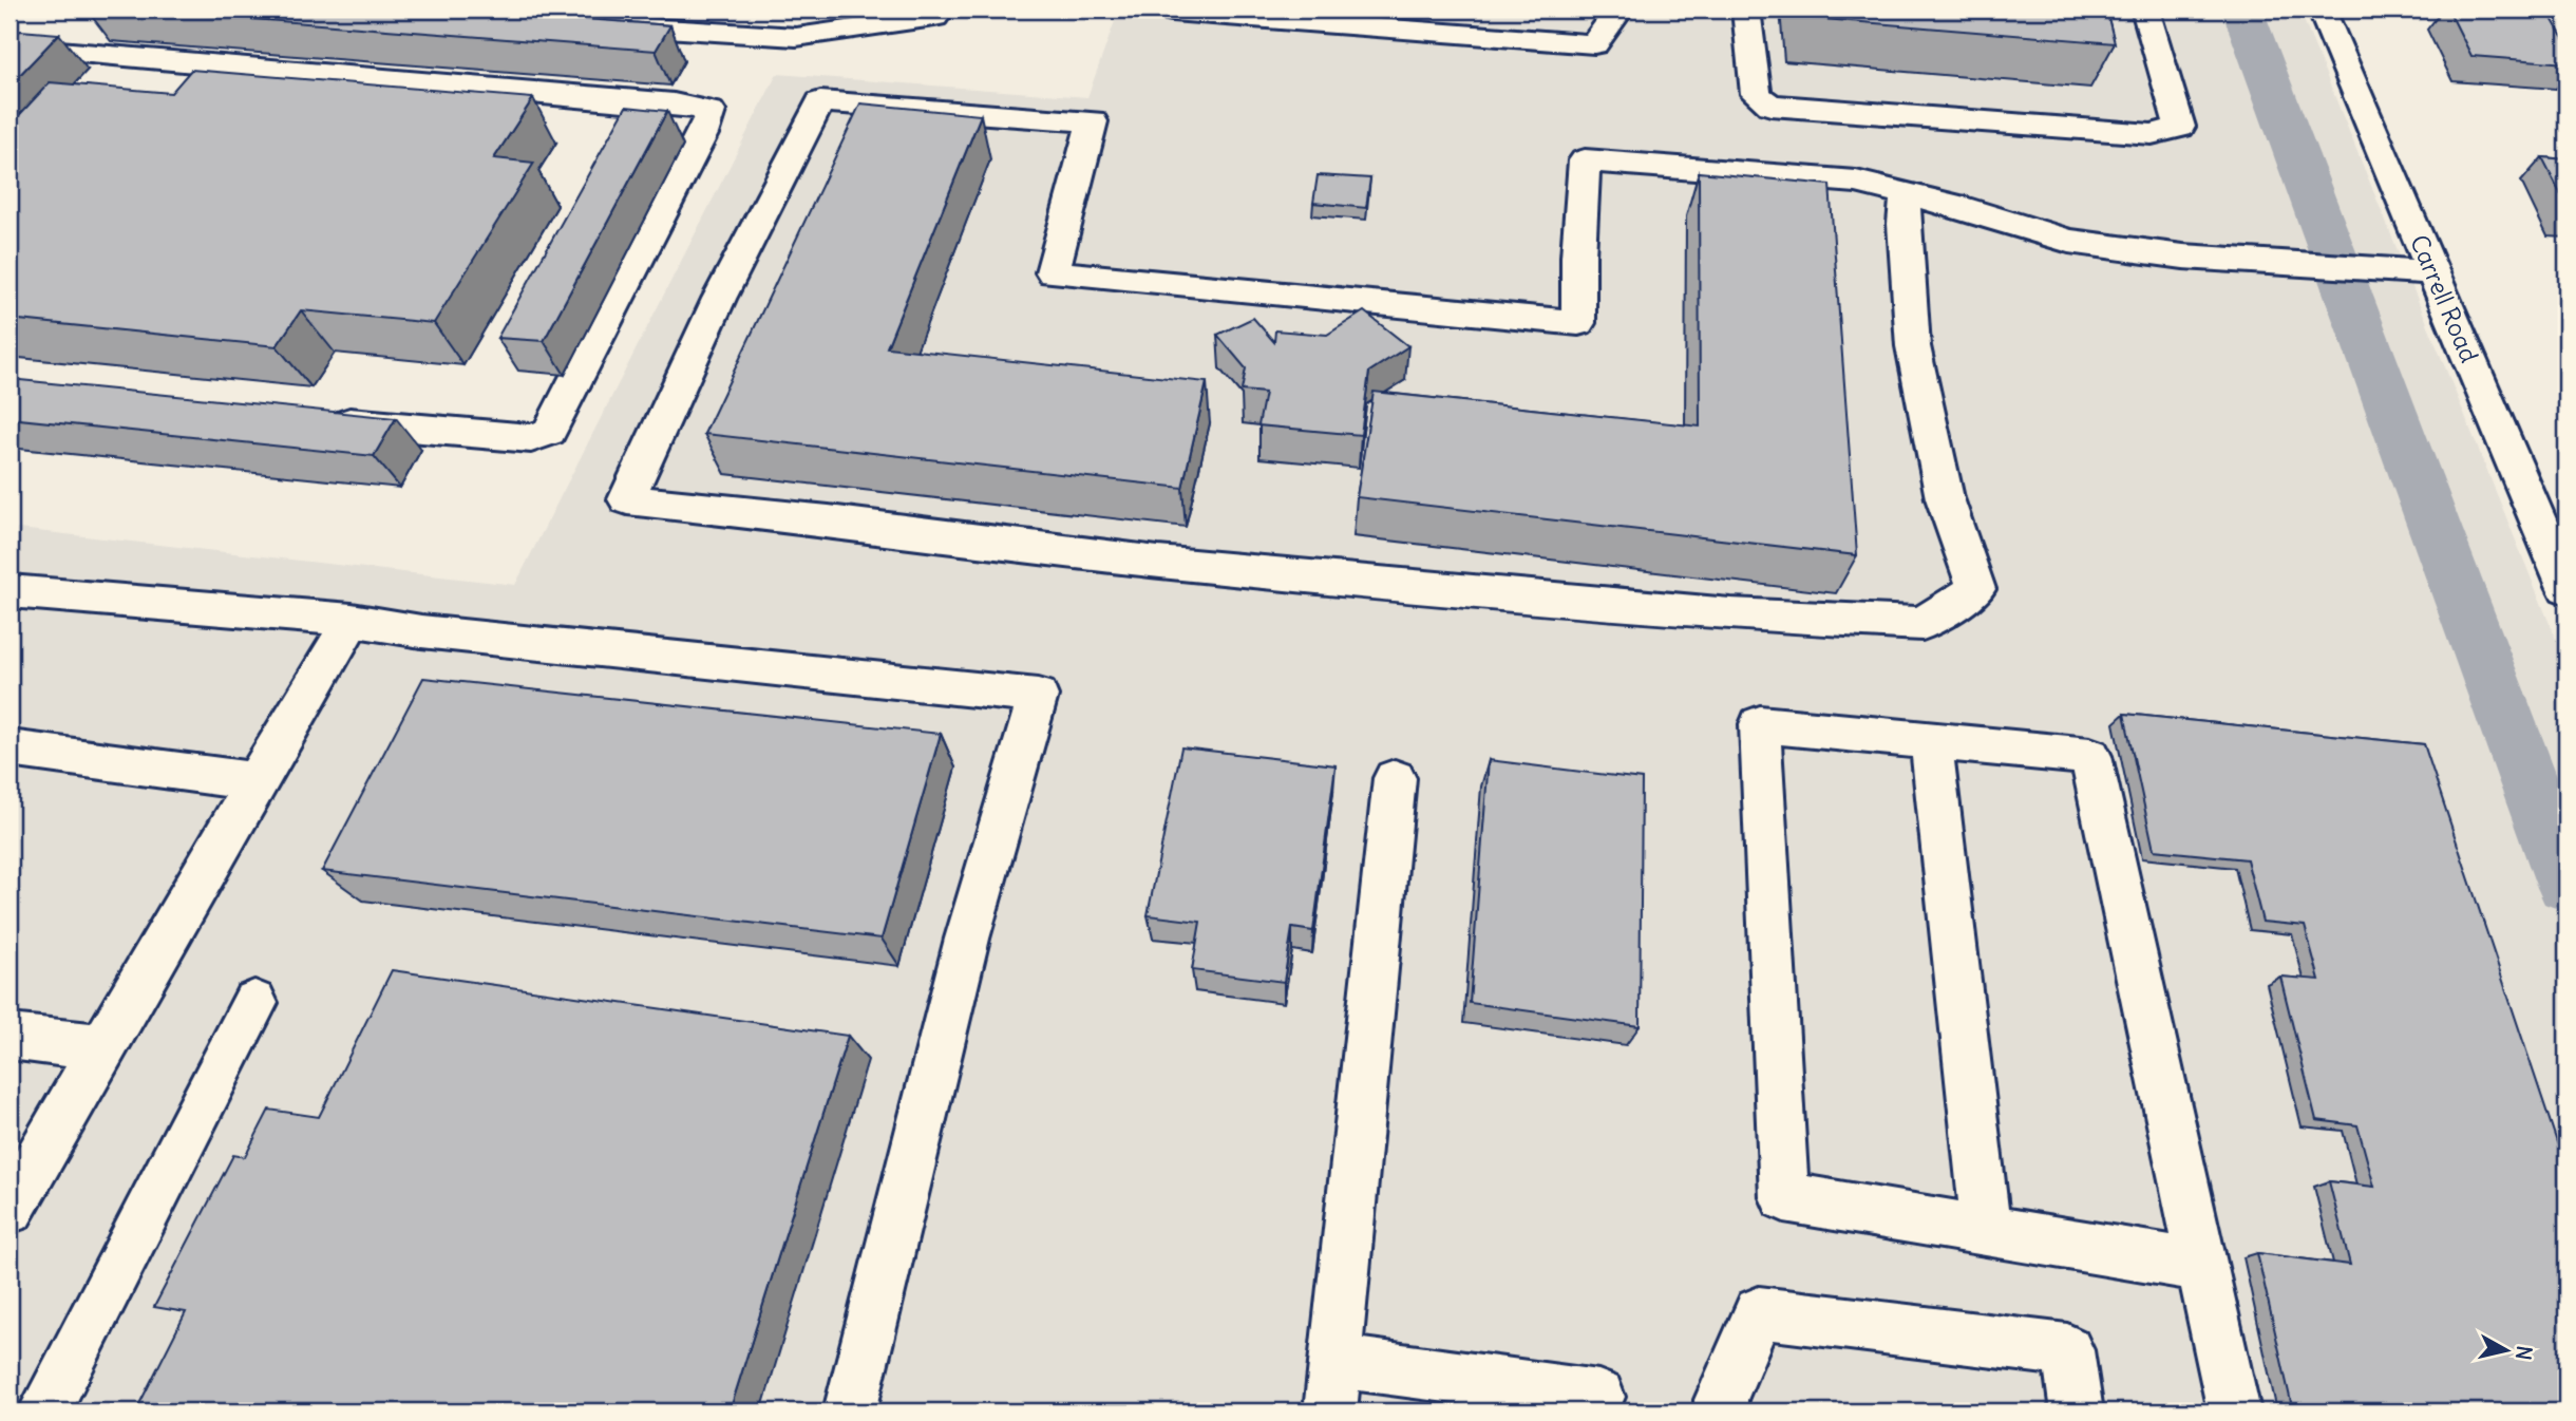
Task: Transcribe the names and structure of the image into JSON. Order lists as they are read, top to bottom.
{
  "streets": {
    "street": ["Carrell Road"]
  },
  "north": "right"
}
